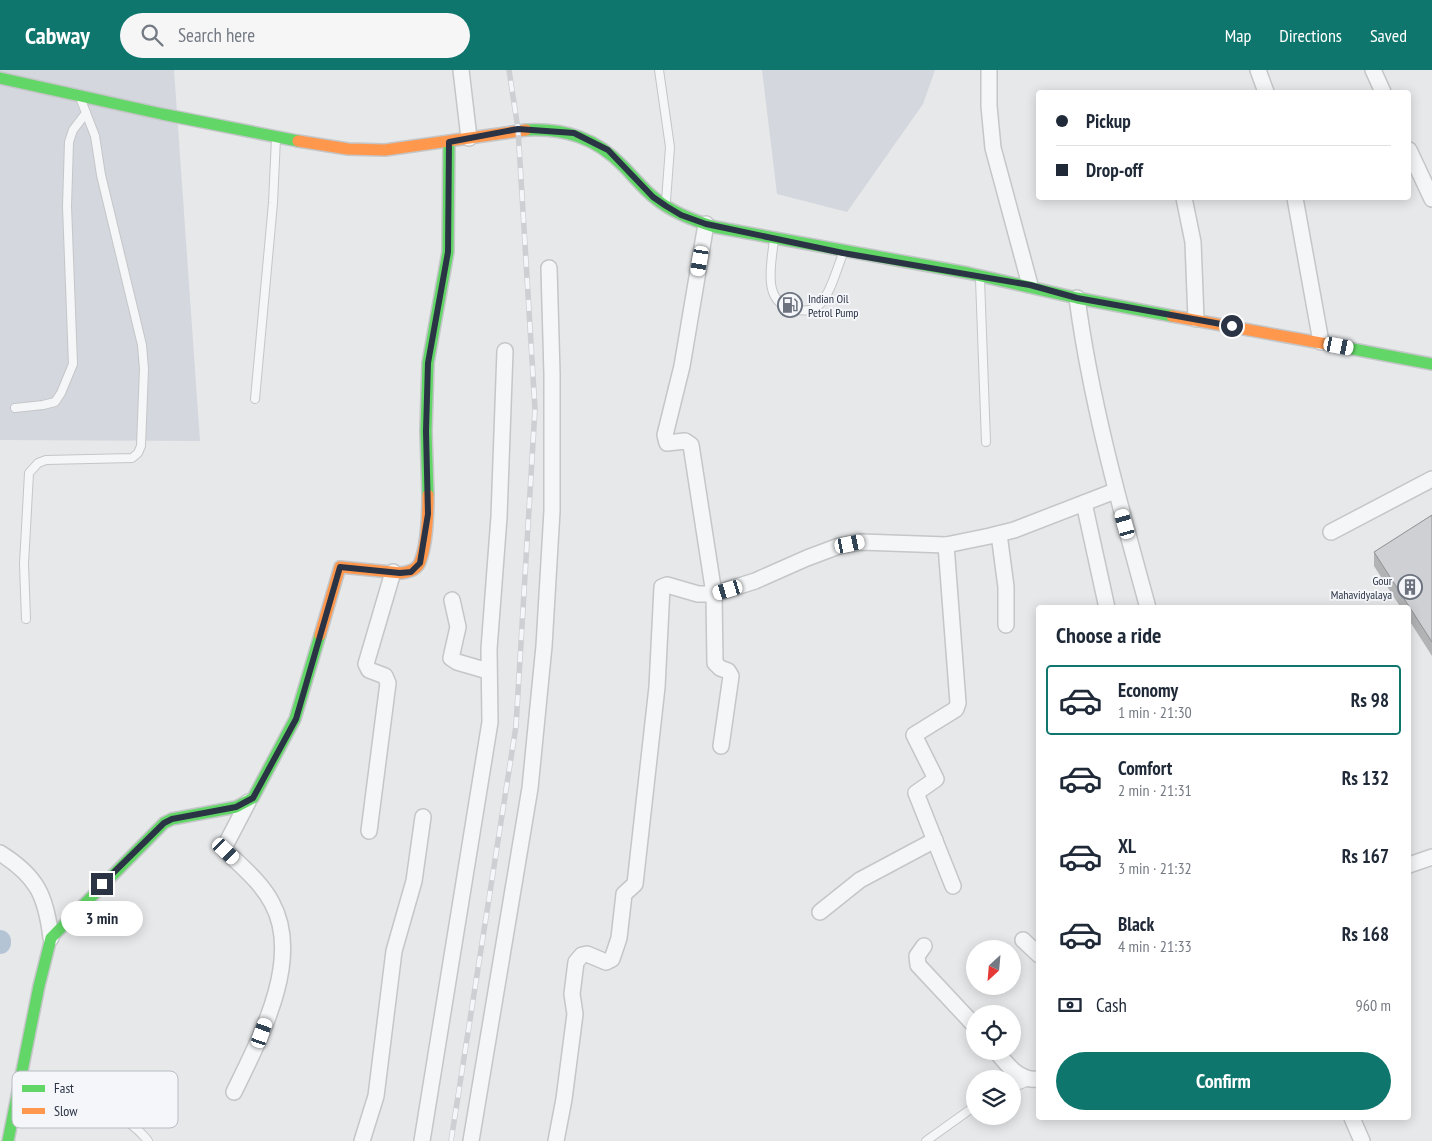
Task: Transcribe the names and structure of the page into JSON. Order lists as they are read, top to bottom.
{
  "places": {
    "fuel station": ["Indian Oil Petrol Pump"],
    "building": ["Gour Mahavidyalaya"]
  },
  "legend": ["Fast", "Slow"],
  "north": "bottom left",
  "page": {
    "header": "Cabway",
    "search": "Search here",
    "nav": ["Map", "Directions", "Saved"],
    "banner": ["Pickup", "Drop-off"],
    "heading": "Choose a ride",
    "list": [
      {
        "name": "Economy",
        "note": "1 min · 21:30",
        "value": "Rs 98"
      },
      {
        "name": "Comfort",
        "note": "2 min · 21:31",
        "value": "Rs 132"
      },
      {
        "name": "XL",
        "note": "3 min · 21:32",
        "value": "Rs 167"
      },
      {
        "name": "Black",
        "note": "4 min · 21:33",
        "value": "Rs 168"
      }
    ],
    "bubble": "3 min",
    "pay": ["Cash", "960 m"],
    "buttons": "Confirm"
  }
}
